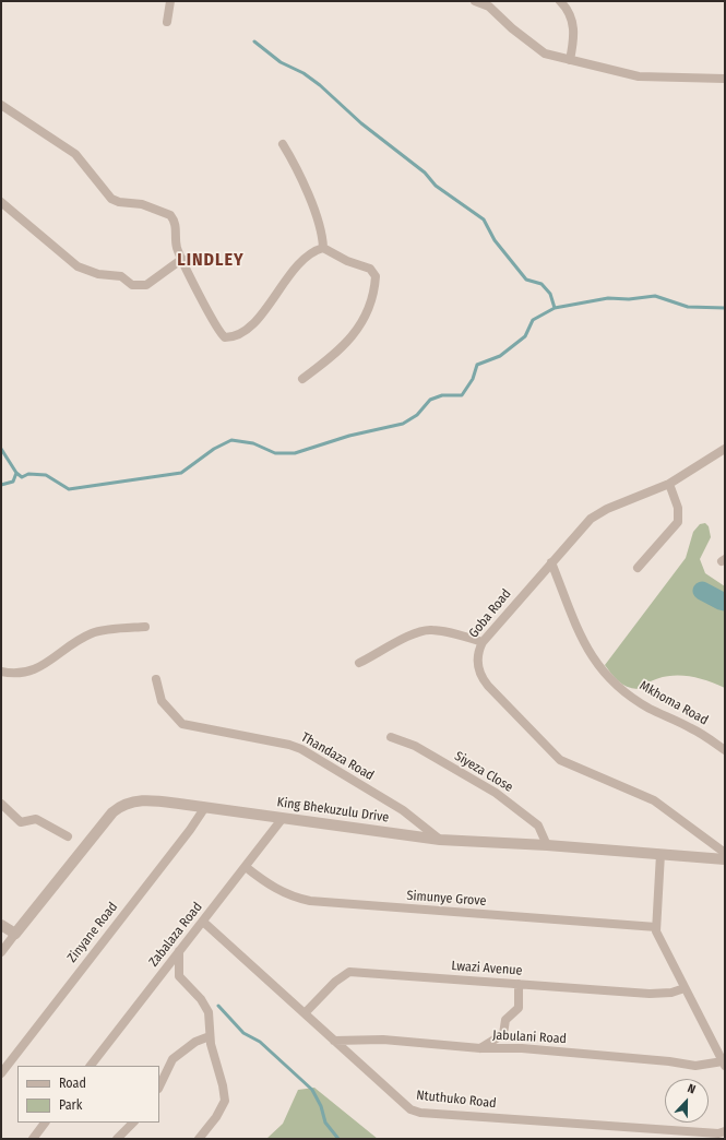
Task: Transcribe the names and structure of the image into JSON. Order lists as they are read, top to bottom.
{
  "streets": {
    "street": [
      "Goba Road",
      "Mkhoma Road",
      "Thandaza Road",
      "Siyeza Close",
      "King Bhekuzulu Drive",
      "Simunye Grove",
      "Zinyane Road",
      "Zabalaza Road",
      "Lwazi Avenue",
      "Jabulani Road",
      "Ntuthuko Road"
    ]
  },
  "crossings": [
    ["Goba Road", "Mkhoma Road"],
    ["Thandaza Road", "King Bhekuzulu Drive"],
    ["Siyeza Close", "King Bhekuzulu Drive"],
    ["King Bhekuzulu Drive", "Zinyane Road"],
    ["King Bhekuzulu Drive", "Zabalaza Road"],
    ["Simunye Grove", "Zabalaza Road"],
    ["Zabalaza Road", "Ntuthuko Road"],
    ["Lwazi Avenue", "Ntuthuko Road"],
    ["Jabulani Road", "Ntuthuko Road"]
  ],
  "districts": ["LINDLEY"],
  "legend": ["Road", "Park"],
  "north": "top"
}
